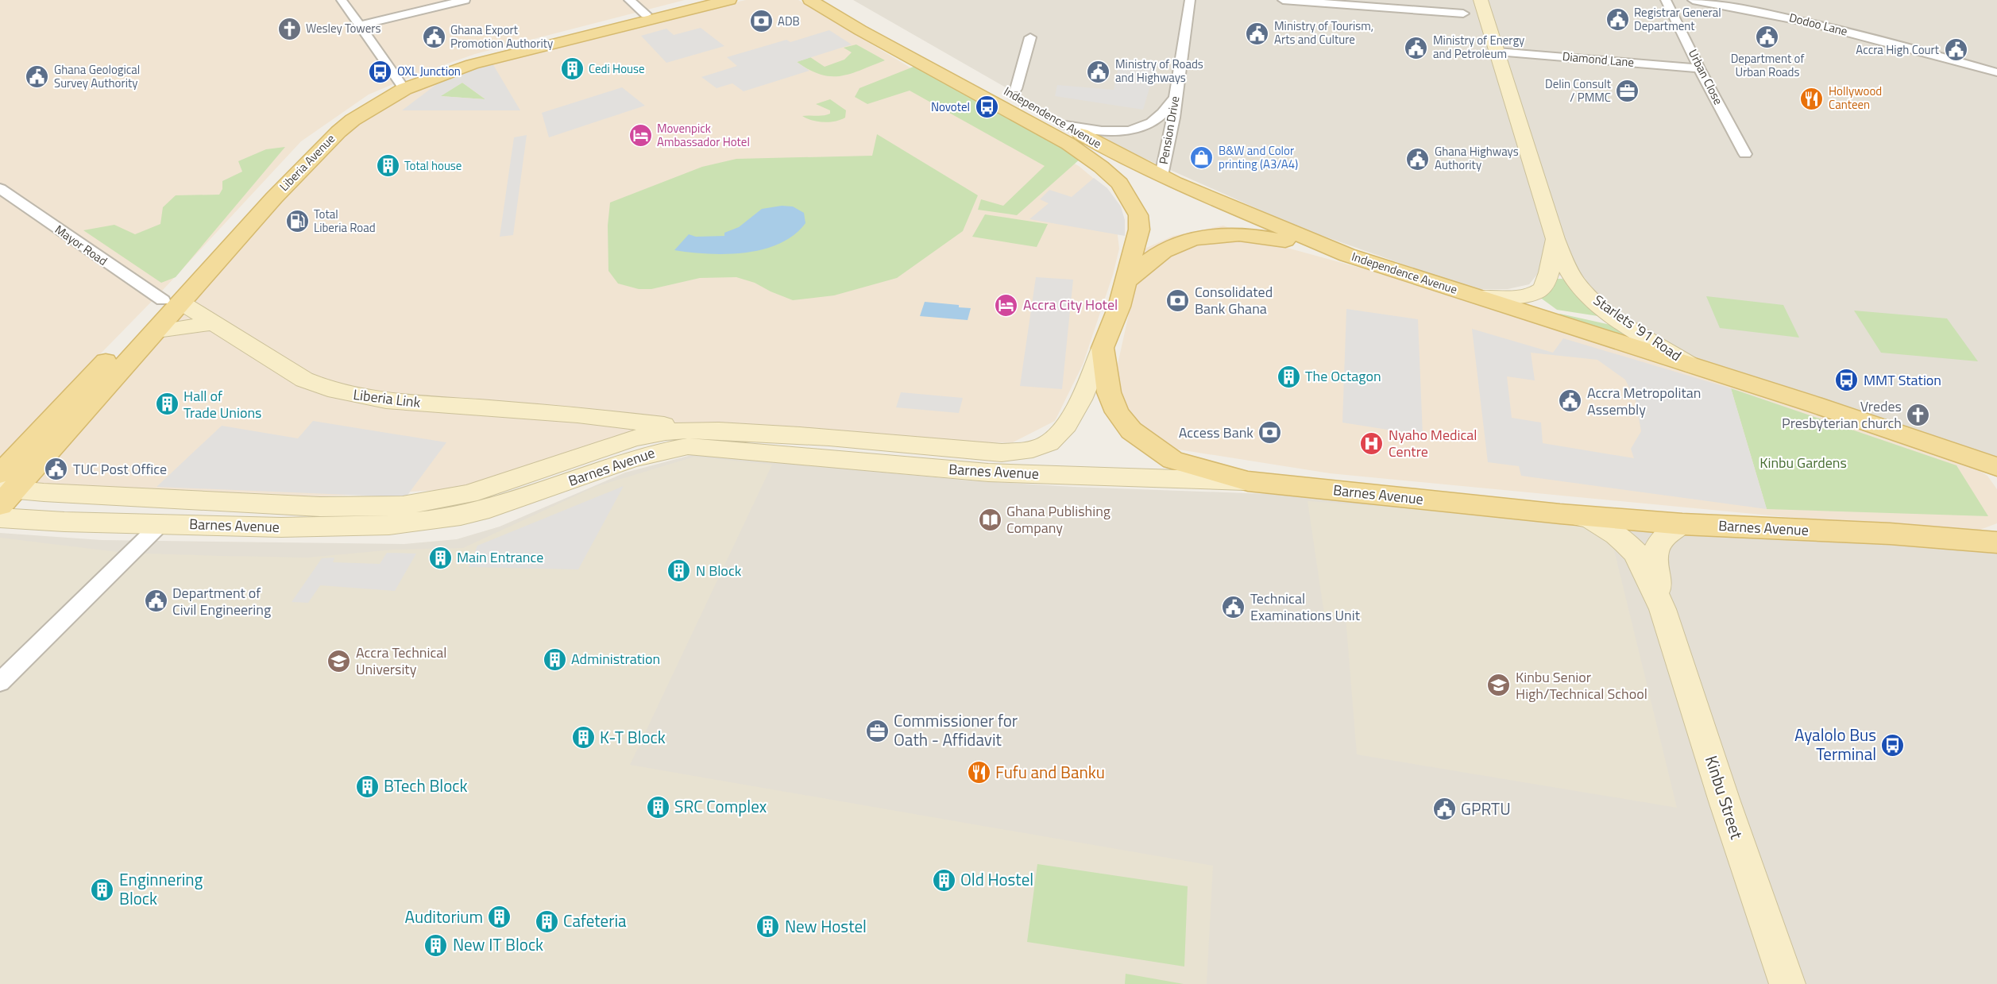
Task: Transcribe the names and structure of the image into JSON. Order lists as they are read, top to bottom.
{
  "streets": {
    "main road": [
      "Independence Avenue",
      "Liberia Avenue",
      "Starlets '91 Road",
      "Liberia Link",
      "Barnes Avenue",
      "Kinbu Street"
    ],
    "street": [
      "Dodoo Lane",
      "Diamond Lane",
      "Urban Close",
      "Pension Drive",
      "Mayor Road"
    ]
  },
  "crossings": [
    ["Diamond Lane", "Urban Close"],
    ["Diamond Lane", "Starlets '91 Road"],
    ["Independence Avenue", "Pension Drive"],
    ["Independence Avenue", "Starlets '91 Road"],
    ["Independence Avenue", "Barnes Avenue"],
    ["Liberia Avenue", "Mayor Road"],
    ["Liberia Avenue", "Liberia Link"],
    ["Liberia Avenue", "Barnes Avenue"],
    ["Mayor Road", "Liberia Link"],
    ["Liberia Link", "Barnes Avenue"]
  ],
  "parks": ["Kinbu Gardens"],
  "places": {
    "public building": [
      "Registrar General Department",
      "Ministry of Tourism, Arts and Culture",
      "Ghana Export Promotion Authority",
      "Department of Urban Roads",
      "Ministry of Energy and Petroleum",
      "Accra High Court",
      "Ministry of Roads and Highways",
      "Ghana Geological Survey Authority",
      "Ghana Highways Authority",
      "Accra Metropolitan Assembly",
      "TUC Post Office",
      "Department of Civil Engineering",
      "Technical Examinations Unit",
      "GPRTU"
    ],
    "bank": ["ADB", "Consolidated Bank Ghana", "Access Bank"],
    "church": ["Wesley Towers", "Vredes Presbyterian church"],
    "building": [
      "Cedi House",
      "Total house",
      "The Octagon",
      "Hall of Trade Unions",
      "Main Entrance",
      "N Block",
      "Administration",
      "K-T Block",
      "BTech Block",
      "SRC Complex",
      "Old Hostel",
      "Enginnering Block",
      "Auditorium",
      "Cafeteria",
      "New Hostel",
      "New IT Block"
    ],
    "bus stop": [
      "OXL Junction",
      "Novotel",
      "MMT Station",
      "Ayalolo Bus Terminal"
    ],
    "office": ["Delin Consult / PMMC", "Commissioner for Oath - Affidavit"],
    "restaurant": ["Hollywood Canteen", "Fufu and Banku"],
    "hotel": ["Movenpick Ambassador Hotel", "Accra City Hotel"],
    "shop": ["B&W and Color printing (A3/A4)"],
    "fuel station": ["Total Liberia Road"],
    "hospital": ["Nyaho Medical Centre"],
    "library": ["Ghana Publishing Company"],
    "school or university": ["Accra Technical University", "Kinbu Senior High/Technical School"]
  }
}
